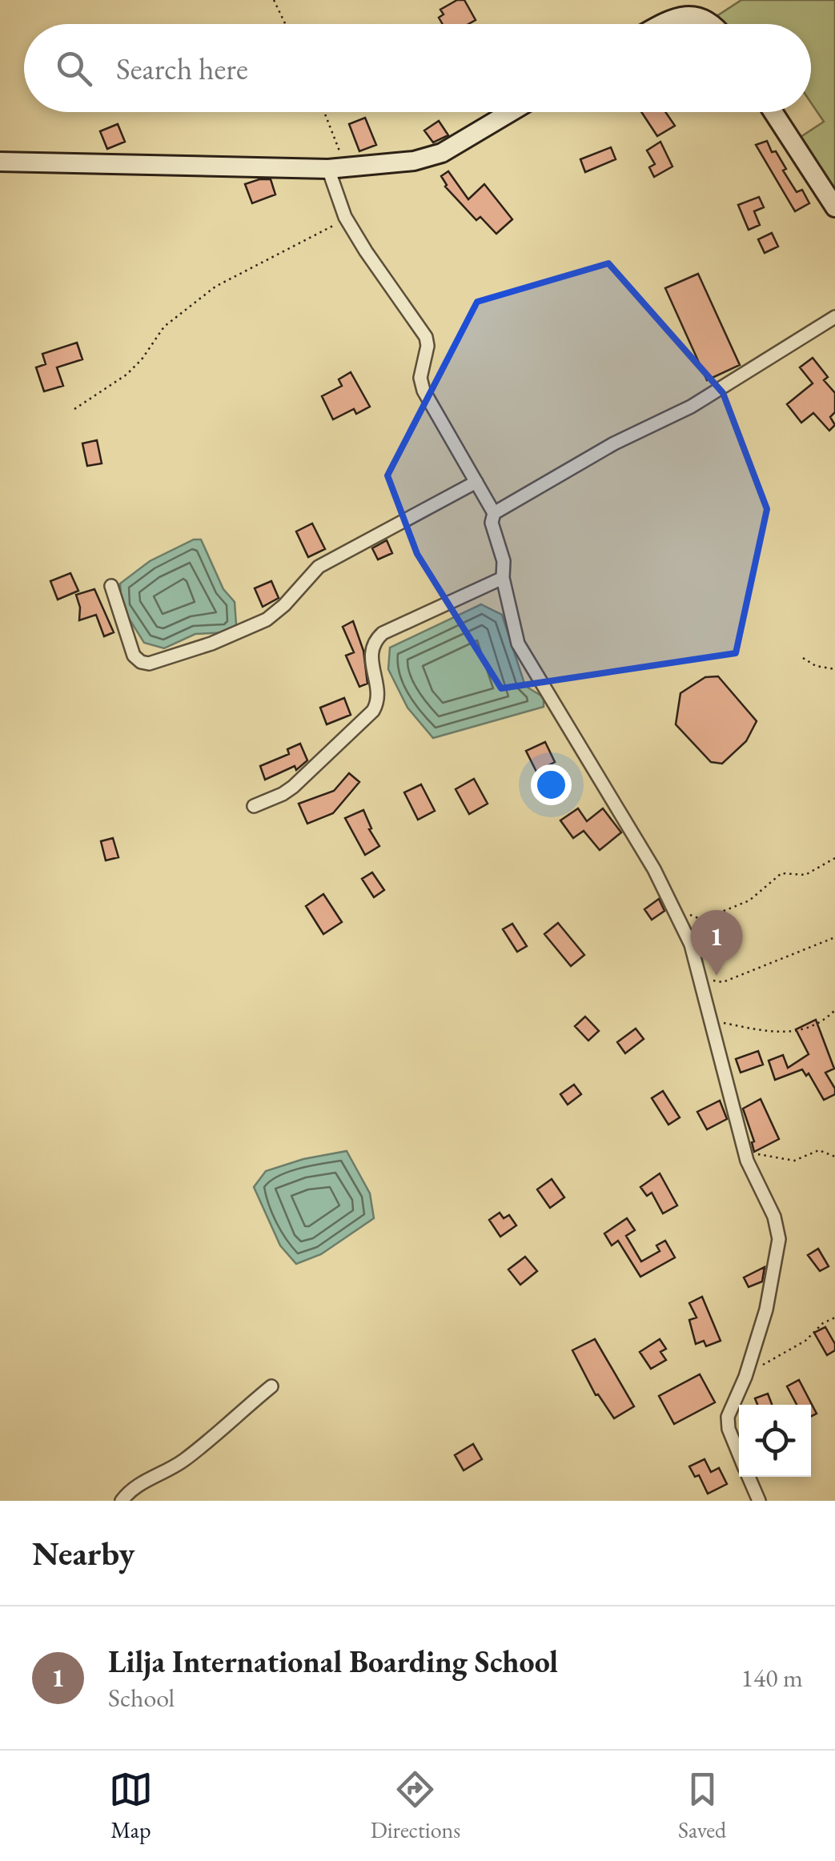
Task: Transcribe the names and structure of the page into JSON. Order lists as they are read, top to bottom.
{
  "page": {
    "search": "Search here",
    "pins": "1",
    "heading": "Nearby",
    "list": [
      {
        "mark": "1",
        "name": "Lilja International Boarding School",
        "note": "School",
        "value": "140 m"
      }
    ],
    "nav": ["Map", "Directions", "Saved"]
  }
}
